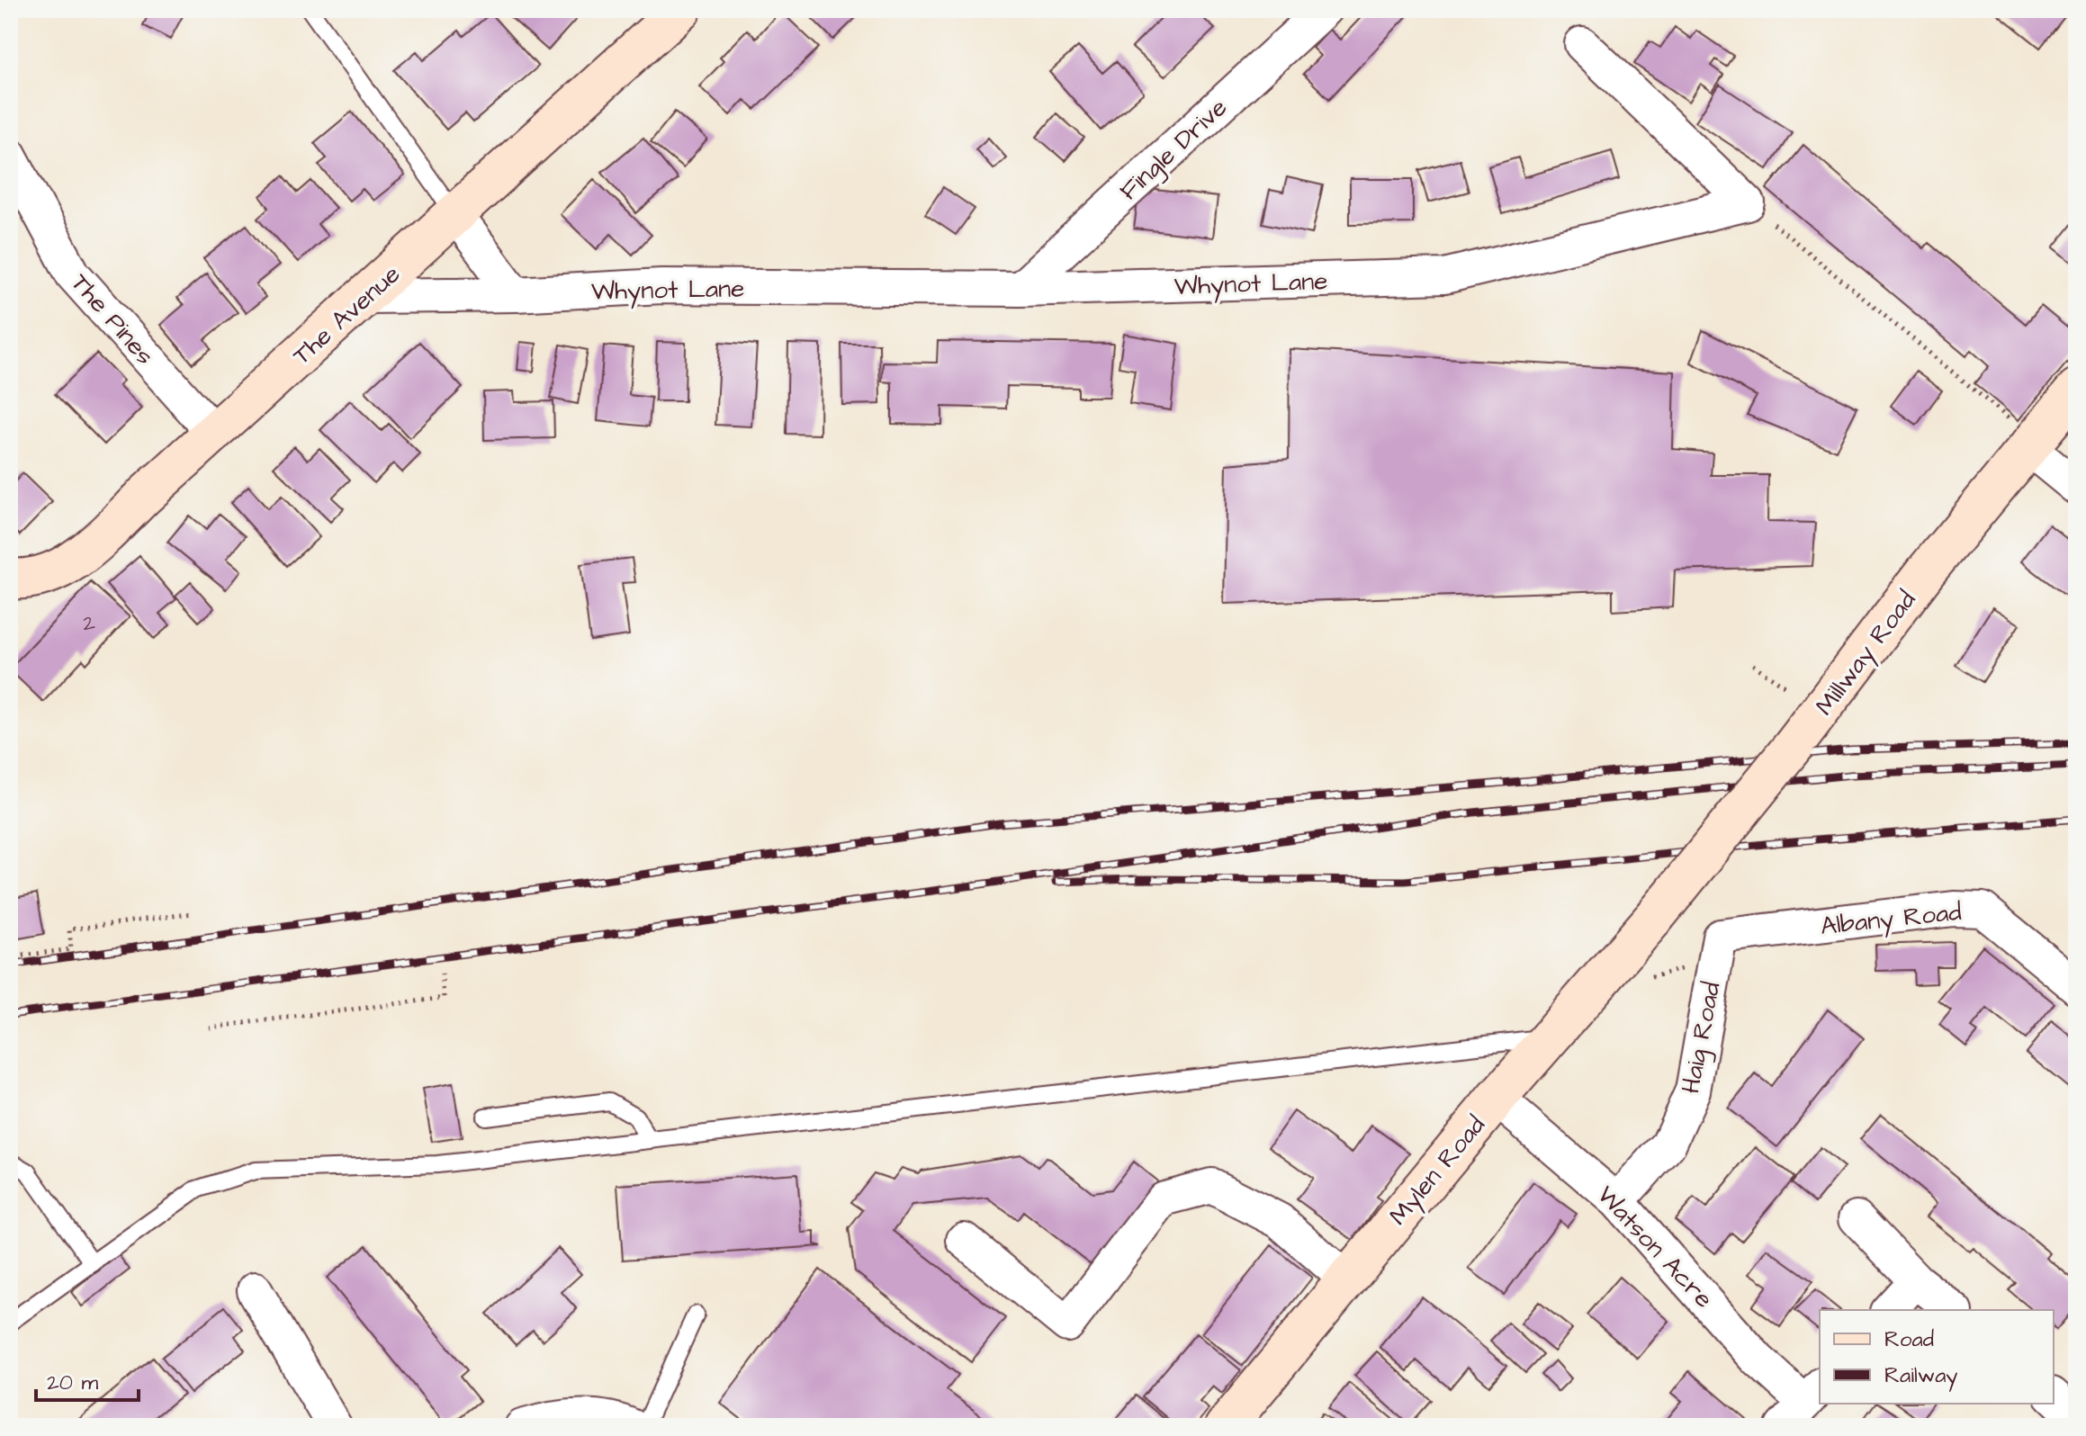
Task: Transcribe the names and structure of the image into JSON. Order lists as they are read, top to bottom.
{
  "streets": {
    "street": [
      "Fingle Drive",
      "Whynot Lane",
      "The Avenue",
      "The Pines",
      "Millway Road",
      "Albany Road",
      "Haig Road",
      "Mylen Road",
      "Watson Acre"
    ]
  },
  "crossings": [
    ["Fingle Drive", "Whynot Lane"],
    ["Whynot Lane", "The Avenue"],
    ["The Avenue", "The Pines"],
    ["Millway Road", "Mylen Road"],
    ["Albany Road", "Haig Road"],
    ["Haig Road", "Watson Acre"],
    ["Mylen Road", "Watson Acre"]
  ],
  "house_numbers": ["2"],
  "legend": ["Road", "Railway"],
  "scale_bar": "20 m"
}
